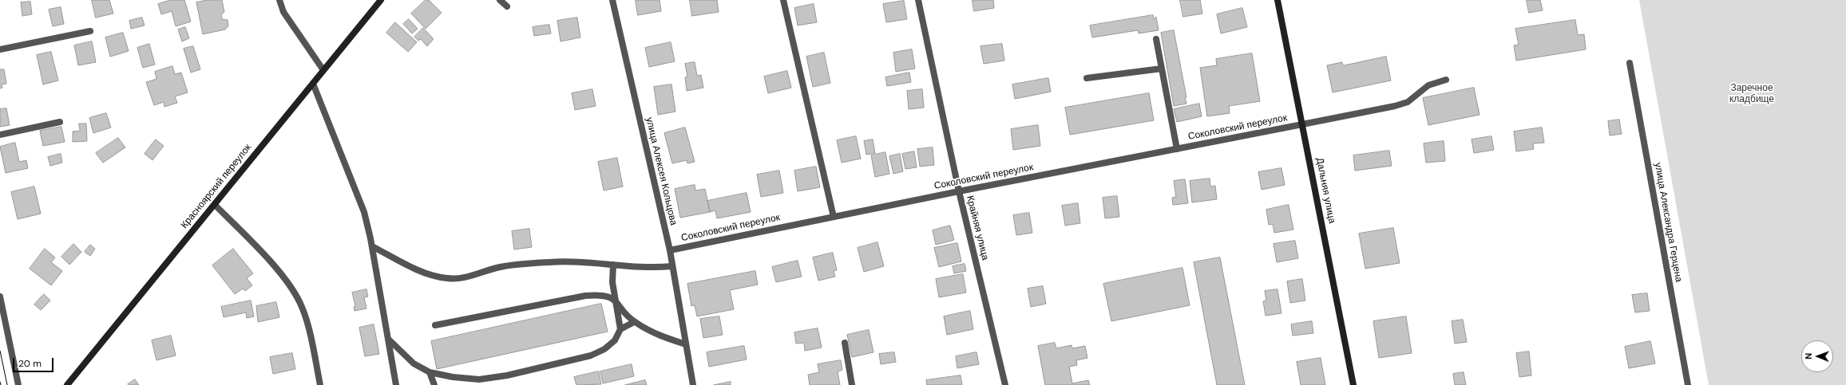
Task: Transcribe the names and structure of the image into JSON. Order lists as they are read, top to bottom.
{
  "streets": {
    "main road": ["Красноярский переулок", "Дальняя улица"],
    "street": [
      "Соколовский переулок",
      "улица Алексея Кольцова",
      "улица Александра Герцена",
      "Крайняя улица"
    ]
  },
  "crossings": [
    ["Соколовский переулок", "улица Алексея Кольцова"],
    ["Соколовский переулок", "Дальняя улица"],
    ["Соколовский переулок", "Крайняя улица"]
  ],
  "parks": ["Заречное кладбище"],
  "scale_bar": "20 m",
  "north": "left"
}
